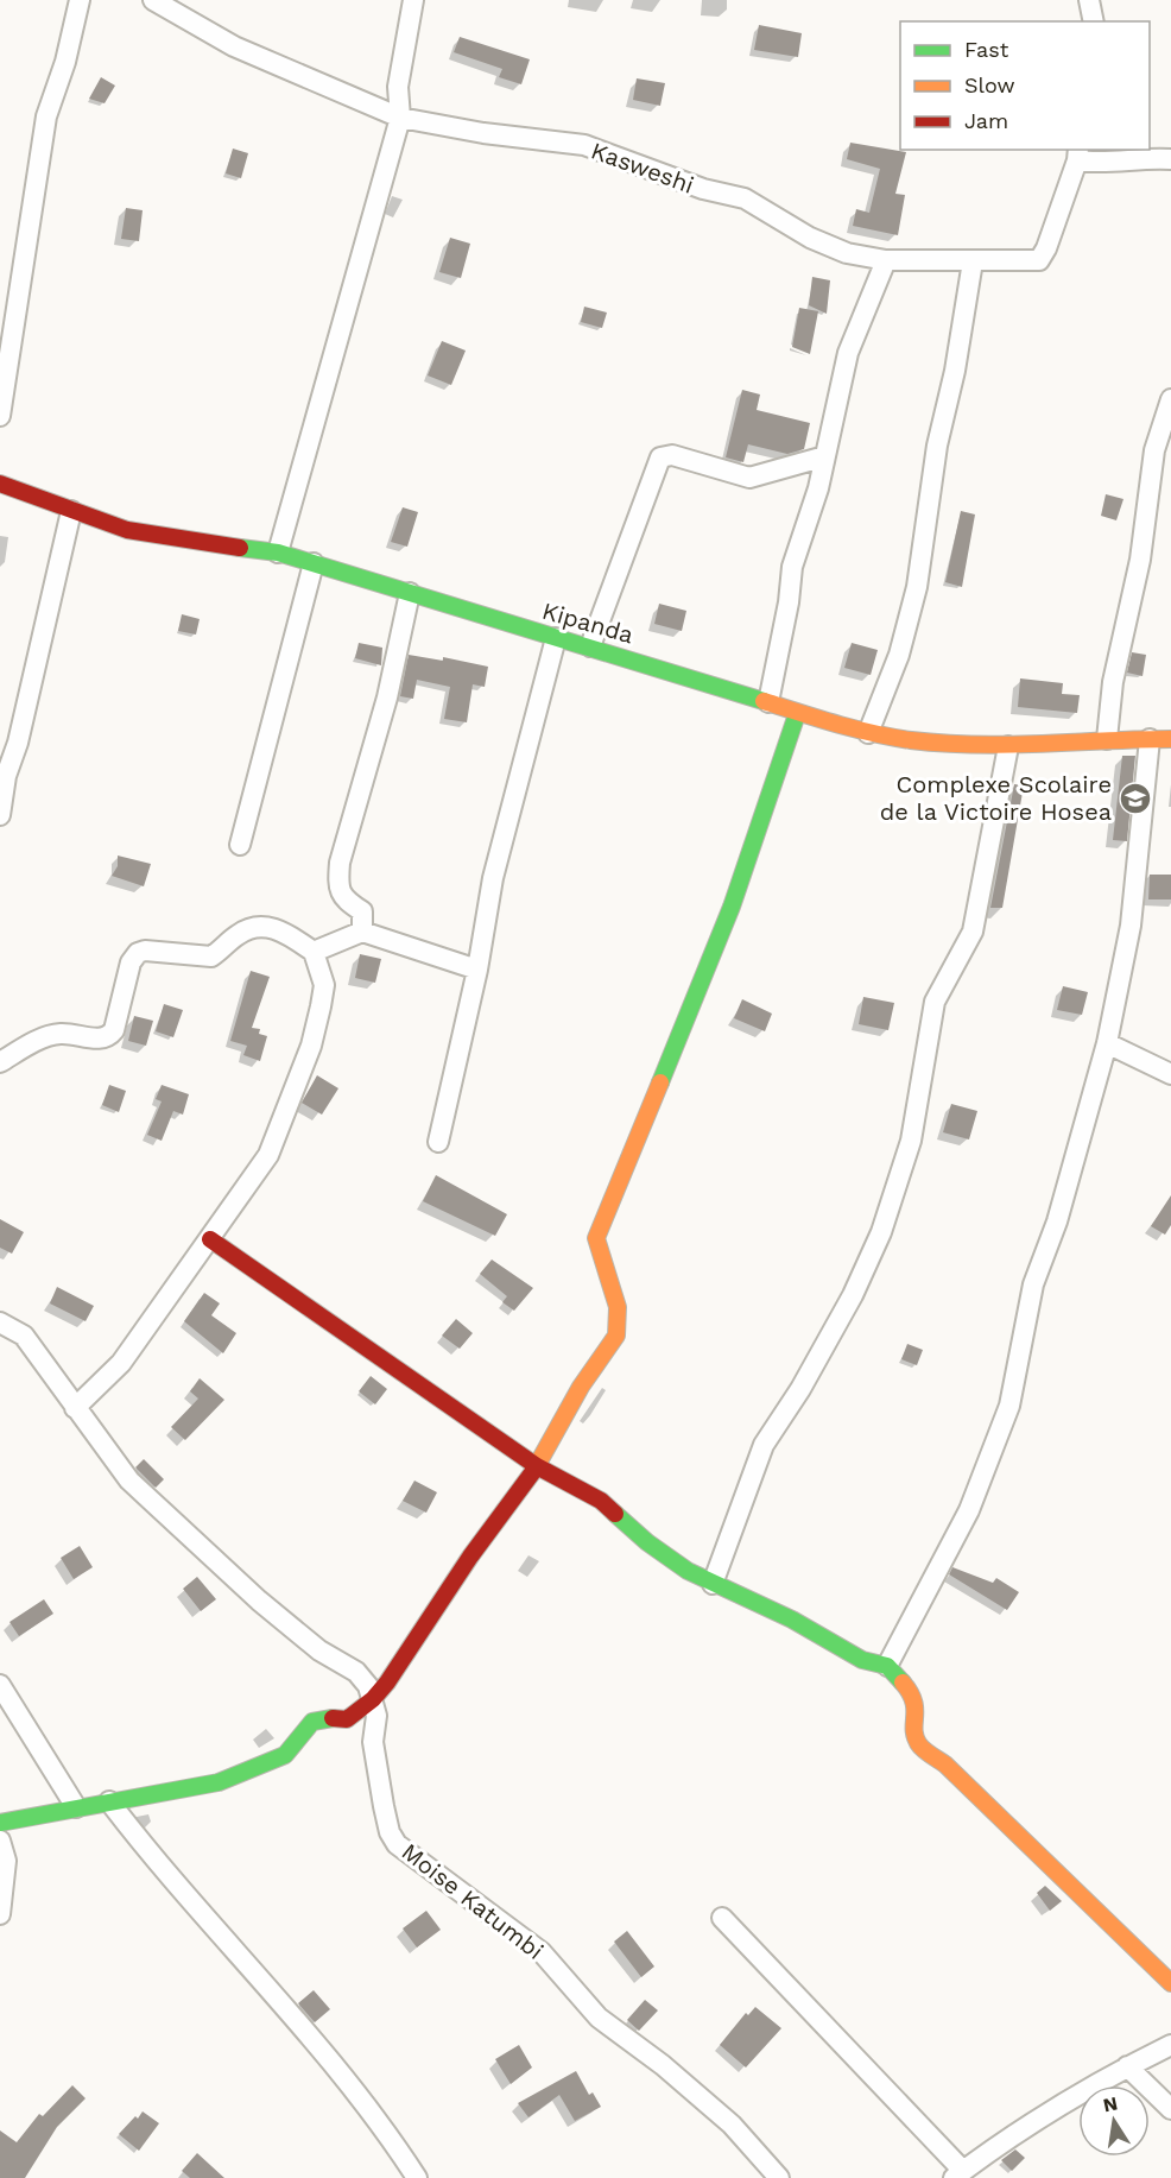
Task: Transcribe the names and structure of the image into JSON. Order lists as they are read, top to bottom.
{
  "streets": {
    "street": ["Kasweshi", "Kipanda", "Moise Katumbi"]
  },
  "places": {
    "school or university": ["Complexe Scolaire de la Victoire Hosea"]
  },
  "legend": ["Fast", "Slow", "Jam"],
  "north": "top"
}
